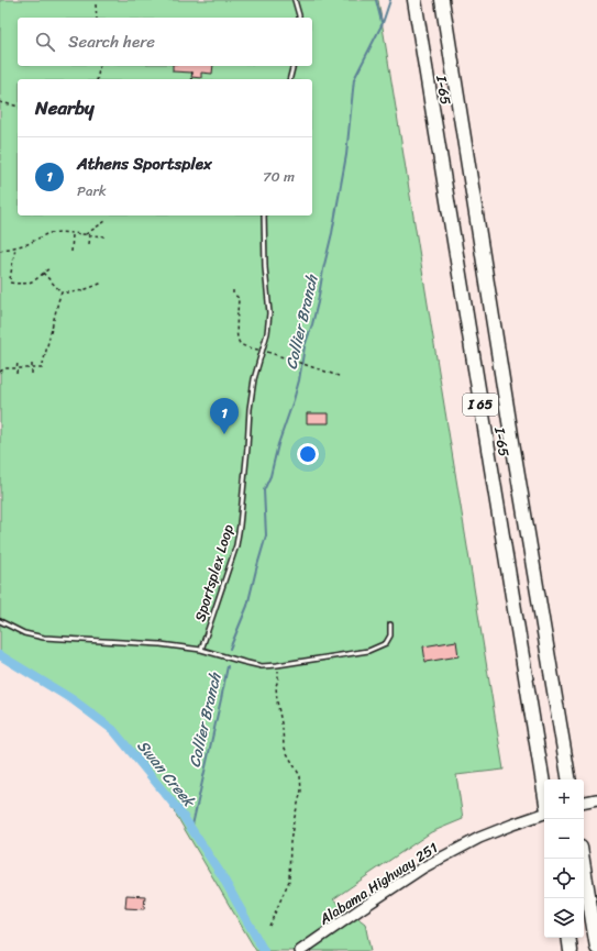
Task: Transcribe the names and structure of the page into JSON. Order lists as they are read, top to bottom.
{
  "streets": {
    "highway": ["I-65", "I 65"],
    "main road": ["Alabama Highway 251"],
    "lane": ["Sportsplex Loop"]
  },
  "water": ["Collier Branch", "Swan Creek"],
  "page": {
    "search": "Search here",
    "heading": "Nearby",
    "list": [
      {
        "mark": "1",
        "name": "Athens Sportsplex",
        "note": "Park",
        "value": "70 m"
      }
    ],
    "pins": "1",
    "map_buttons": ["+", "−"]
  }
}
